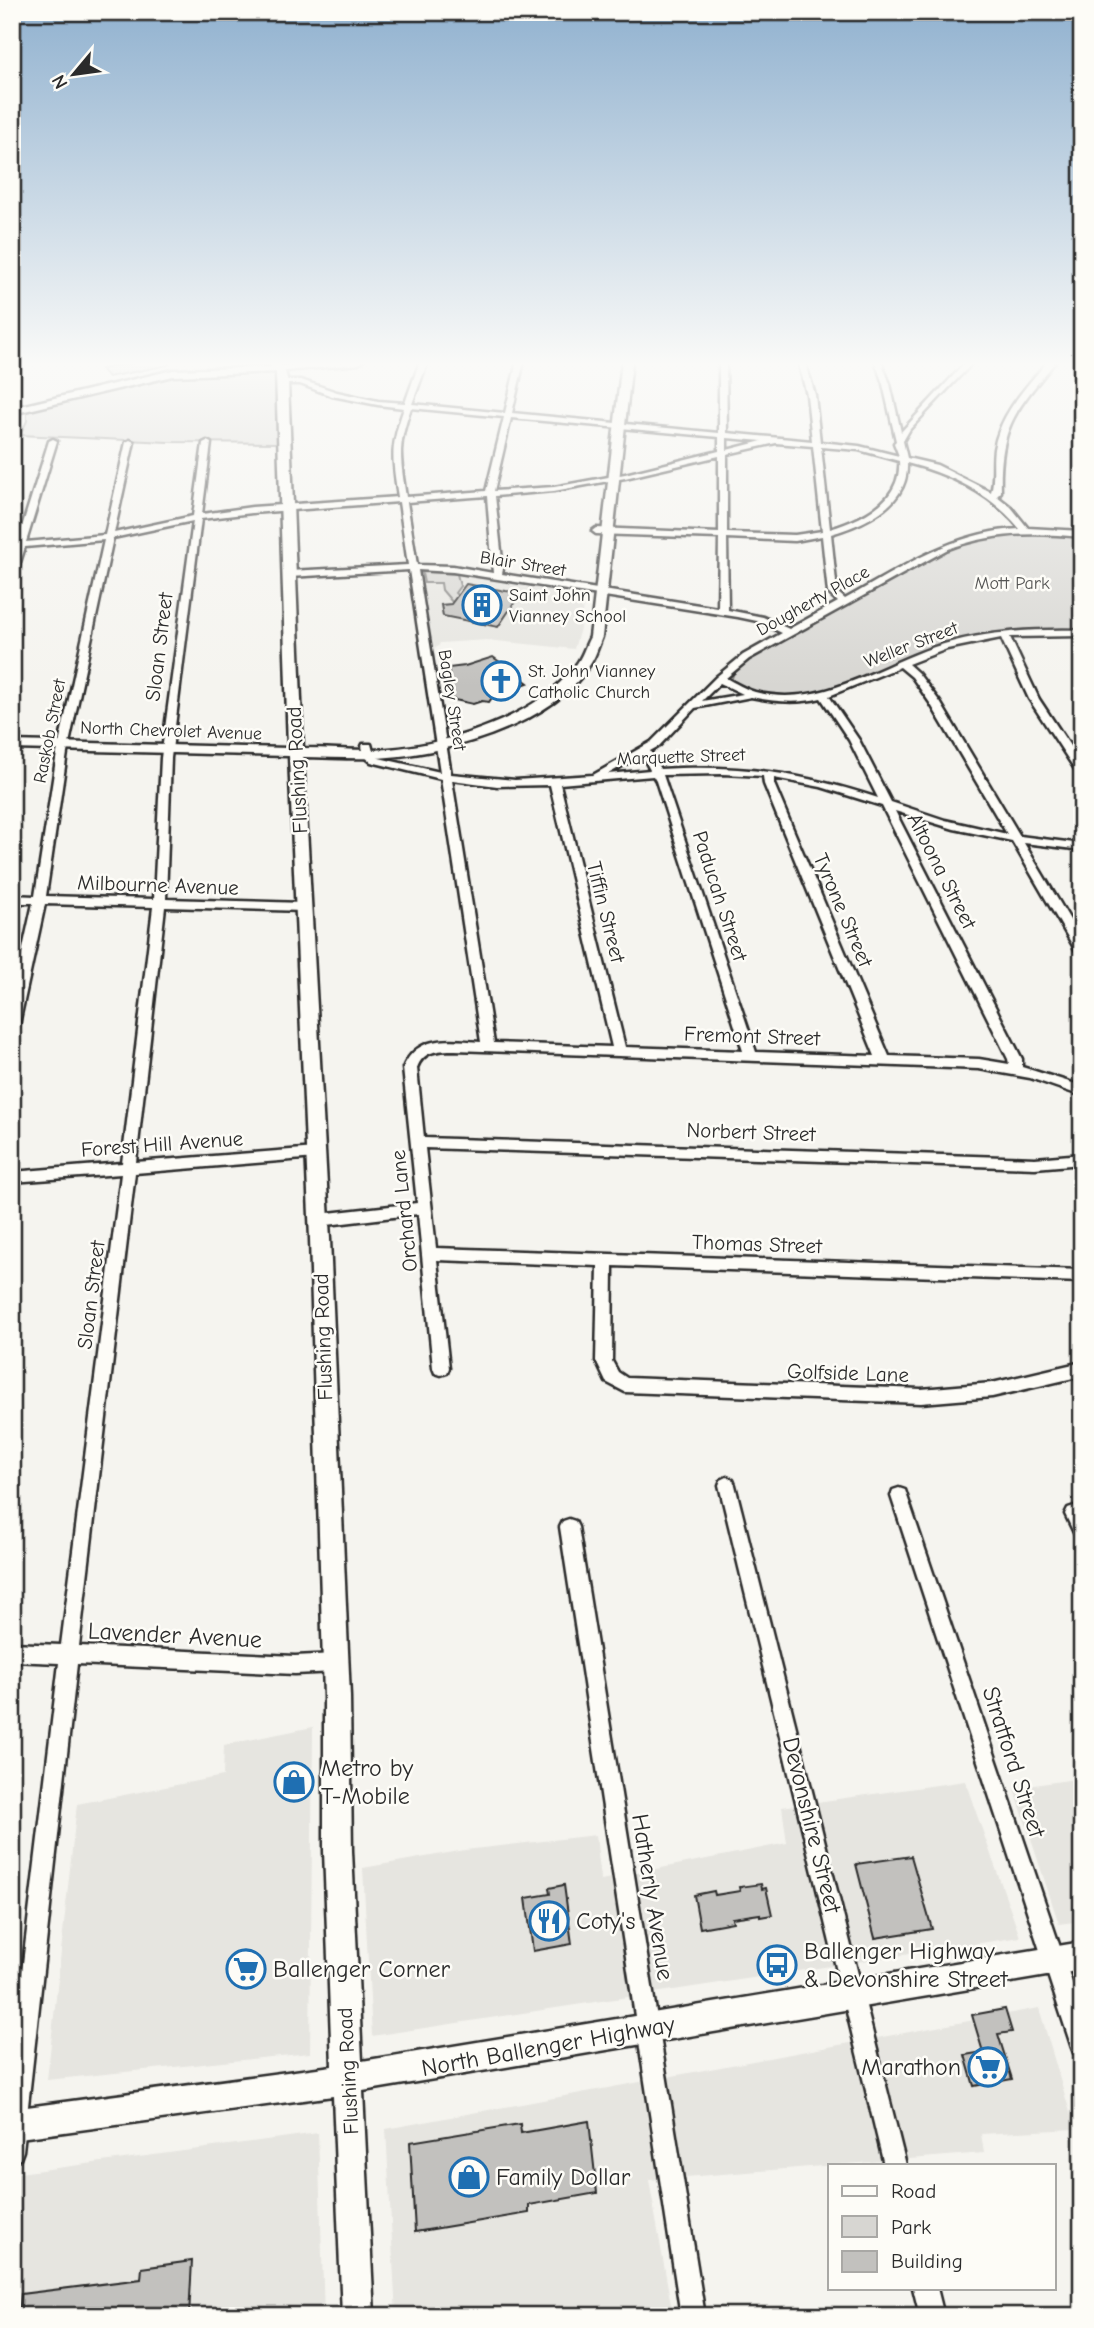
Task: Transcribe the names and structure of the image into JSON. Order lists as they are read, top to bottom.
{
  "streets": {
    "main road": ["North Chevrolet Avenue", "Flushing Road", "North Ballenger Highway"],
    "street": [
      "Blair Street",
      "Dougherty Place",
      "Weller Street",
      "Sloan Street",
      "Bagley Street",
      "Raskob Street",
      "Marquette Street",
      "Altoona Street",
      "Milbourne Avenue",
      "Paducah Street",
      "Tyrone Street",
      "Tiffin Street",
      "Fremont Street",
      "Norbert Street",
      "Forest Hill Avenue",
      "Orchard Lane",
      "Thomas Street",
      "Golfside Lane",
      "Lavender Avenue",
      "Stratford Street",
      "Devonshire Street",
      "Hatherly Avenue"
    ]
  },
  "crossings": [
    ["Blair Street", "Dougherty Place"],
    ["Blair Street", "Bagley Street"],
    ["Blair Street", "North Chevrolet Avenue"],
    ["Blair Street", "Flushing Road"],
    ["Dougherty Place", "Weller Street"],
    ["Dougherty Place", "Marquette Street"],
    ["Dougherty Place", "Paducah Street"],
    ["Weller Street", "Altoona Street"],
    ["Sloan Street", "North Chevrolet Avenue"],
    ["Sloan Street", "Milbourne Avenue"],
    ["Sloan Street", "Forest Hill Avenue"],
    ["Sloan Street", "Lavender Avenue"],
    ["Sloan Street", "North Ballenger Highway"],
    ["Bagley Street", "North Chevrolet Avenue"],
    ["Bagley Street", "Marquette Street"],
    ["Bagley Street", "Fremont Street"],
    ["Raskob Street", "North Chevrolet Avenue"],
    ["Raskob Street", "Milbourne Avenue"],
    ["North Chevrolet Avenue", "Marquette Street"],
    ["North Chevrolet Avenue", "Flushing Road"],
    ["Marquette Street", "Altoona Street"],
    ["Marquette Street", "Paducah Street"],
    ["Marquette Street", "Tyrone Street"],
    ["Marquette Street", "Tiffin Street"],
    ["Flushing Road", "Milbourne Avenue"],
    ["Flushing Road", "Forest Hill Avenue"],
    ["Flushing Road", "Lavender Avenue"],
    ["Flushing Road", "North Ballenger Highway"],
    ["Altoona Street", "Fremont Street"],
    ["Paducah Street", "Fremont Street"],
    ["Tyrone Street", "Fremont Street"],
    ["Tiffin Street", "Fremont Street"],
    ["Fremont Street", "Orchard Lane"],
    ["Norbert Street", "Orchard Lane"],
    ["Orchard Lane", "Thomas Street"],
    ["Thomas Street", "Golfside Lane"],
    ["Stratford Street", "North Ballenger Highway"],
    ["Devonshire Street", "North Ballenger Highway"],
    ["Hatherly Avenue", "North Ballenger Highway"]
  ],
  "parks": ["Mott Park"],
  "places": {
    "building": ["Saint John Vianney School"],
    "church": ["St. John Vianney Catholic Church"],
    "shop": ["Metro by T-Mobile", "Family Dollar"],
    "restaurant": ["Coty's"],
    "bus stop": ["Ballenger Highway & Devonshire Street"],
    "supermarket": ["Ballenger Corner", "Marathon"]
  },
  "legend": ["Road", "Park", "Building"],
  "north": "bottom left"
}
